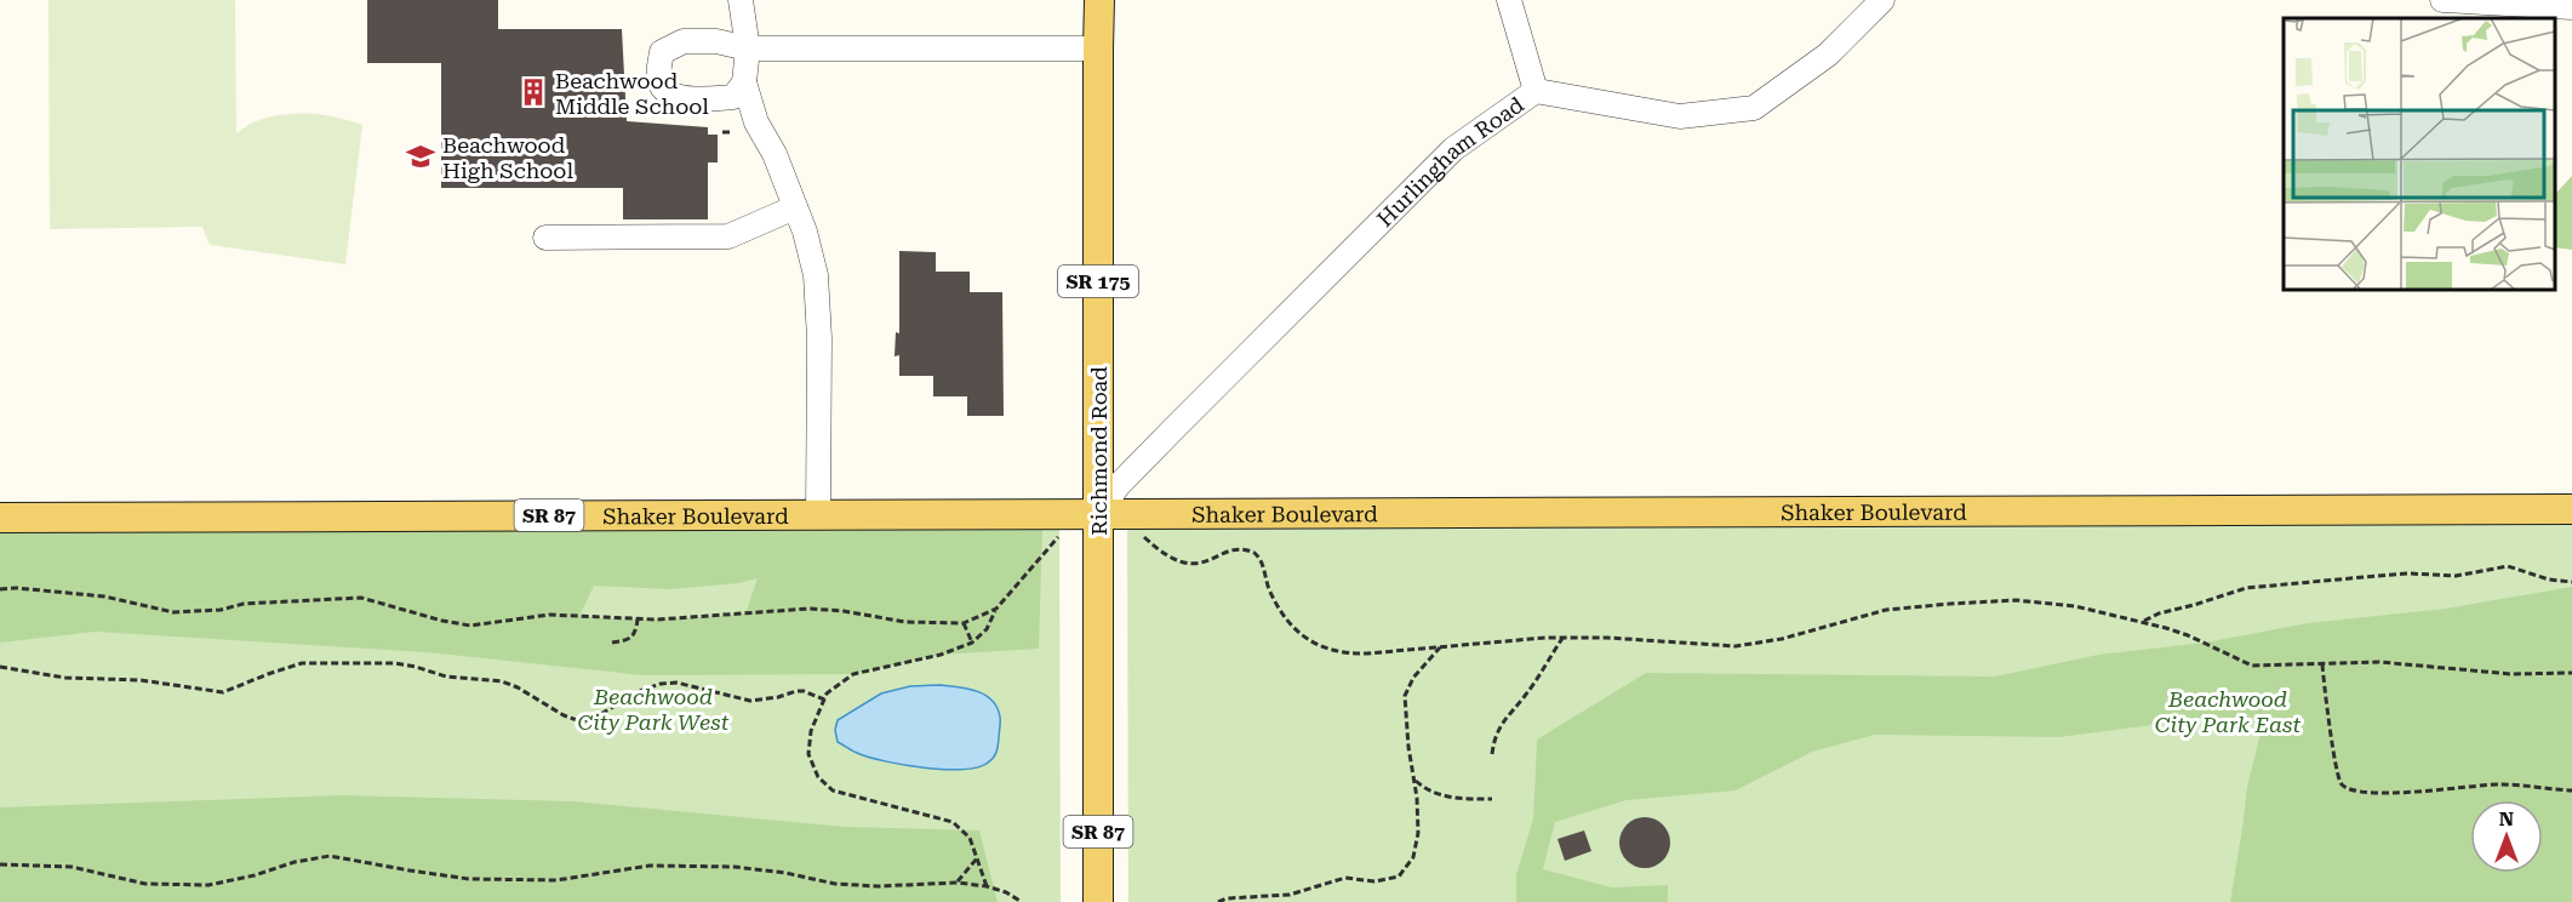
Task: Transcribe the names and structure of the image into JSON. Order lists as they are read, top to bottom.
{
  "streets": {
    "main road": [
      "SR 175",
      "Richmond Road",
      "Shaker Boulevard",
      "SR 87"
    ],
    "street": ["Hurlingham Road"]
  },
  "crossings": [
    ["Hurlingham Road", "Richmond Road"],
    ["Hurlingham Road", "Shaker Boulevard"],
    ["Richmond Road", "Shaker Boulevard"]
  ],
  "parks": ["Beachwood City Park West", "Beachwood City Park East"],
  "places": {
    "building": ["Beachwood Middle School"],
    "school or university": ["Beachwood High School"]
  },
  "north": "top"
}
